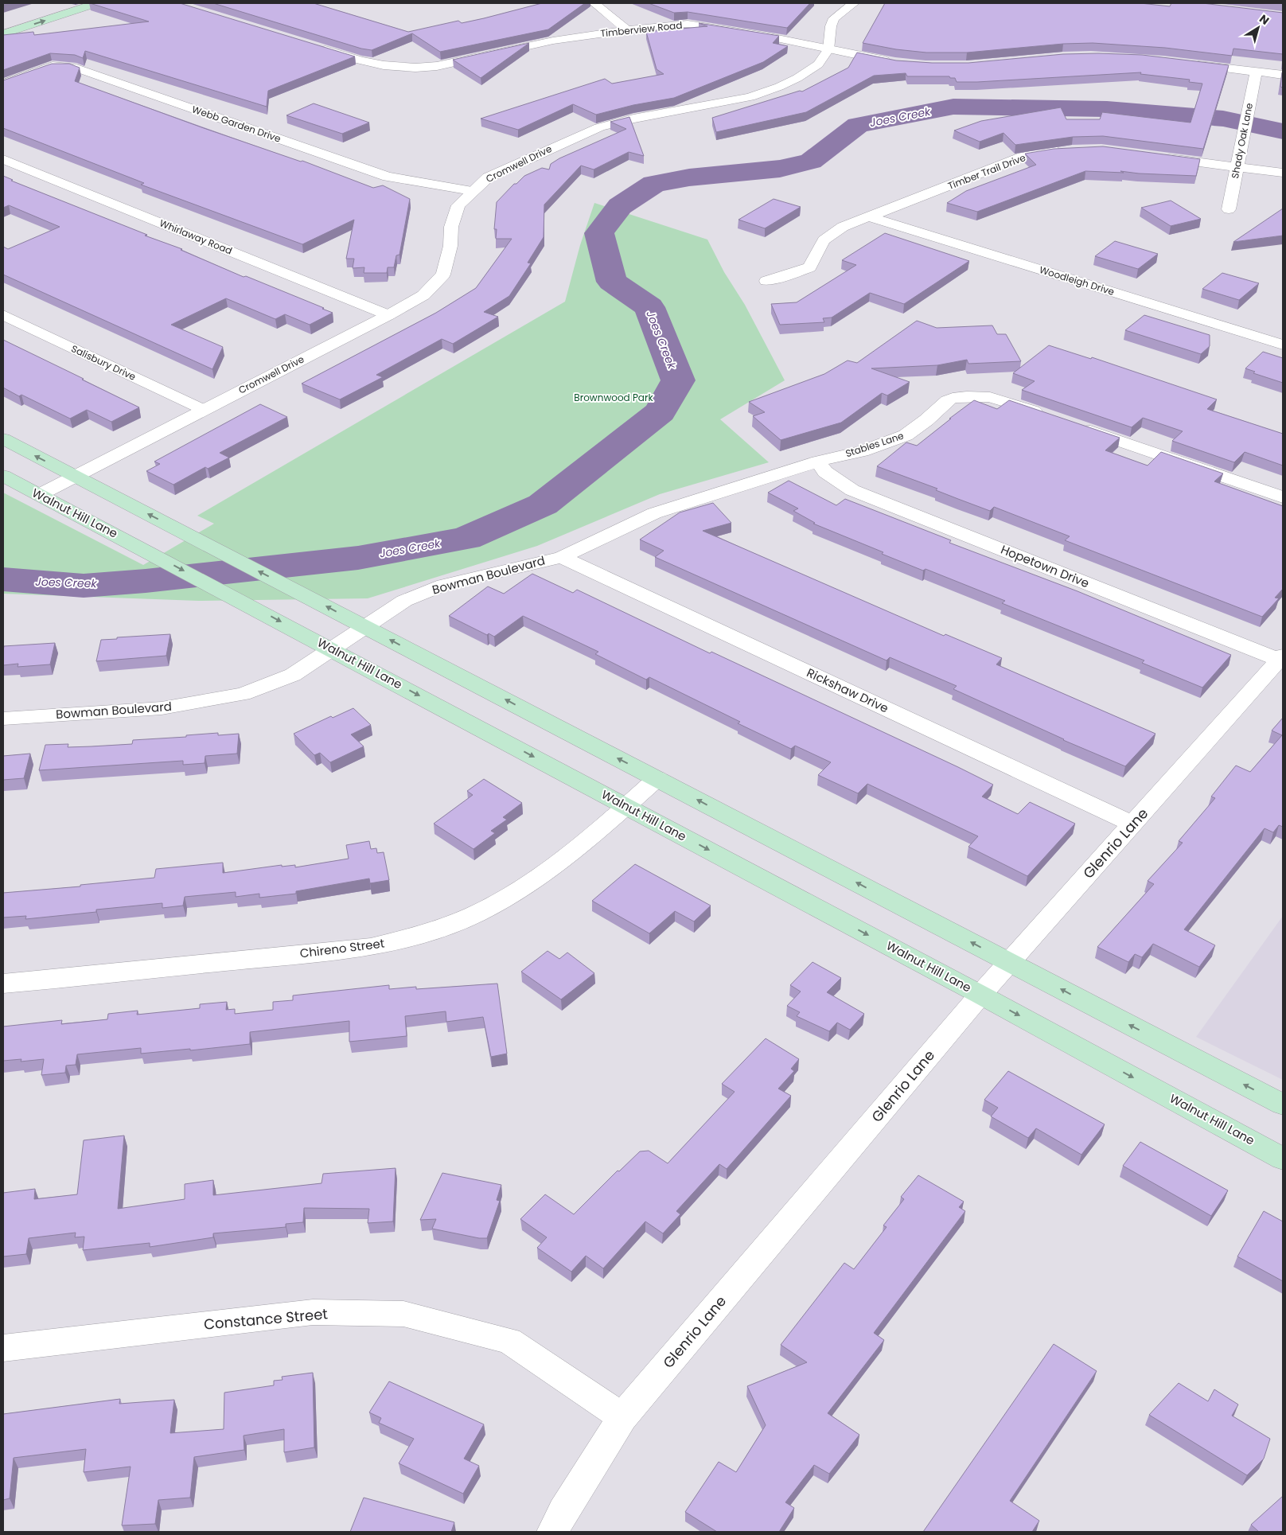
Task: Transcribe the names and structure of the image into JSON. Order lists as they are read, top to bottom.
{
  "streets": {
    "main road": ["Walnut Hill Lane"],
    "street": [
      "Timberview Road",
      "Webb Garden Drive",
      "Shady Oak Lane",
      "Cromwell Drive",
      "Timber Trail Drive",
      "Whirlaway Road",
      "Woodleigh Drive",
      "Salisbury Drive",
      "Stables Lane",
      "Hopetown Drive",
      "Bowman Boulevard",
      "Rickshaw Drive",
      "Glenrio Lane",
      "Chireno Street",
      "Constance Street"
    ]
  },
  "crossings": [
    ["Timberview Road", "Cromwell Drive"],
    ["Webb Garden Drive", "Cromwell Drive"],
    ["Cromwell Drive", "Whirlaway Road"],
    ["Cromwell Drive", "Salisbury Drive"],
    ["Cromwell Drive", "Walnut Hill Lane"],
    ["Timber Trail Drive", "Woodleigh Drive"],
    ["Stables Lane", "Hopetown Drive"],
    ["Stables Lane", "Bowman Boulevard"],
    ["Walnut Hill Lane", "Bowman Boulevard"],
    ["Walnut Hill Lane", "Glenrio Lane"],
    ["Walnut Hill Lane", "Chireno Street"],
    ["Hopetown Drive", "Bowman Boulevard"],
    ["Hopetown Drive", "Glenrio Lane"],
    ["Bowman Boulevard", "Rickshaw Drive"],
    ["Rickshaw Drive", "Glenrio Lane"],
    ["Glenrio Lane", "Constance Street"]
  ],
  "water": ["Joes Creek"],
  "parks": ["Brownwood Park"],
  "north": "top right"
}
